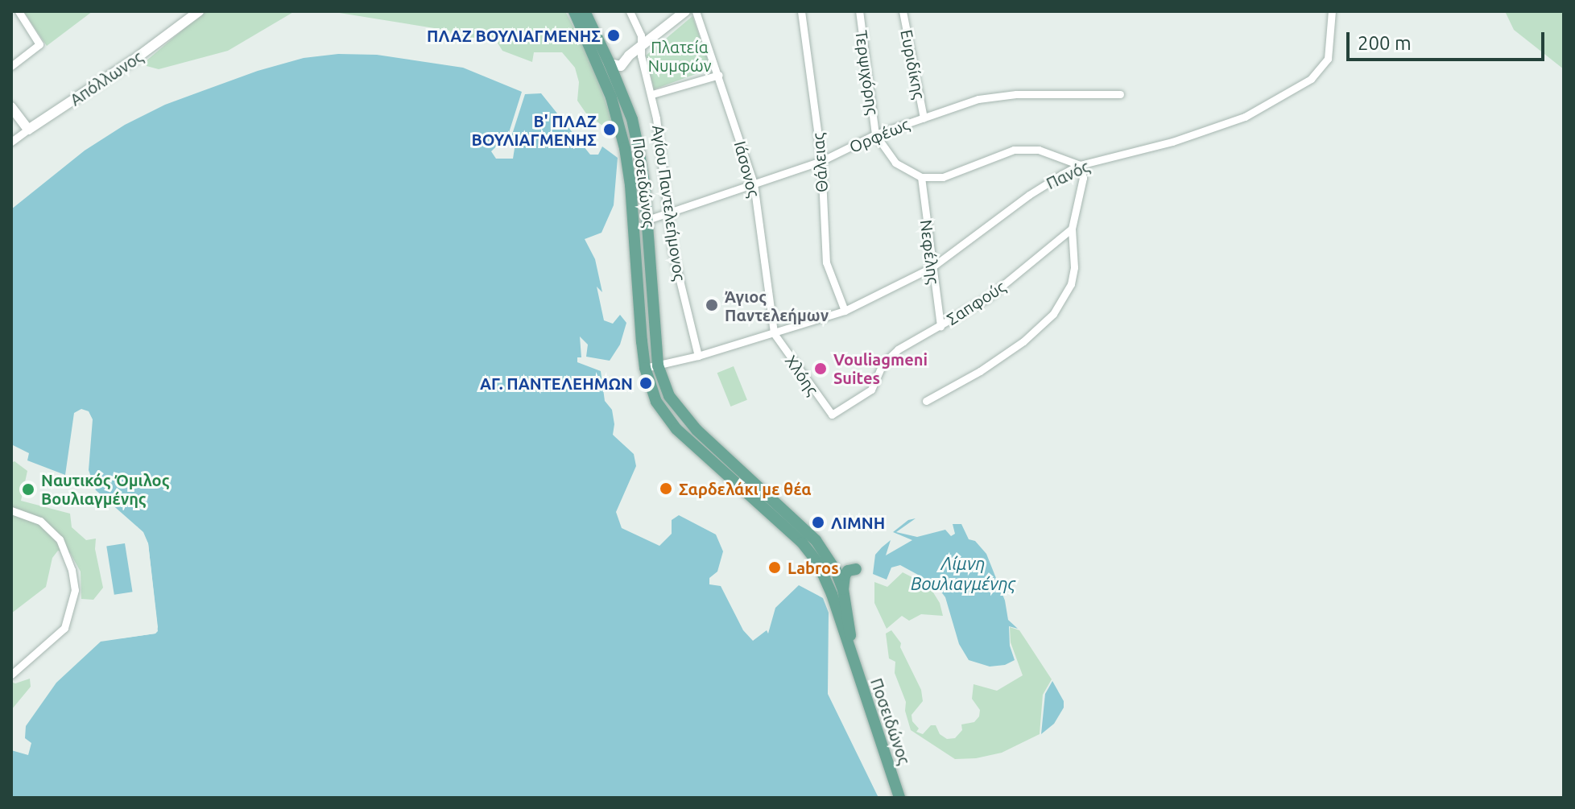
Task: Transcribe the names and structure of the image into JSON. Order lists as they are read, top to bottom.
{
  "streets": {
    "main road": ["Ποσειδώνος"],
    "street": [
      "Ευριδίκης",
      "Τερψιχόρης",
      "Απόλλωνος",
      "Ορφέως",
      "Θάλειας",
      "Ιάσονος",
      "Πανός",
      "Αγίου Παντελεήμονος",
      "Νεφέλης",
      "Σαπφούς",
      "Χλόης"
    ]
  },
  "crossings": [
    ["Ευριδίκης", "Ορφέως"],
    ["Τερψιχόρης", "Ορφέως"],
    ["Τερψιχόρης", "Νεφέλης"],
    ["Ορφέως", "Θάλειας"],
    ["Ορφέως", "Ιάσονος"],
    ["Ορφέως", "Ποσειδώνος"],
    ["Ορφέως", "Αγίου Παντελεήμονος"],
    ["Θάλειας", "Πανός"],
    ["Ιάσονος", "Πανός"],
    ["Ιάσονος", "Χλόης"],
    ["Πανός", "Νεφέλης"],
    ["Πανός", "Χλόης"],
    ["Νεφέλης", "Σαπφούς"],
    ["Σαπφούς", "Χλόης"]
  ],
  "water": ["Λίμνη Βουλιαγμένης"],
  "parks": ["Πλατεία Νυμφών"],
  "places": [
    "ΠΛΑΖ ΒΟΥΛΙΑΓΜΕΝΗΣ",
    "Β' ΠΛΑΖ ΒΟΥΛΙΑΓΜΕΝΗΣ",
    "Άγιος Παντελεήμων",
    "Vouliagmeni Suites",
    "ΑΓ. ΠΑΝΤΕΛΕΗΜΩΝ",
    "Σαρδελάκι με θέα",
    "Ναυτικός Όμιλος Βουλιαγμένης",
    "ΛΙΜΝΗ",
    "Labros"
  ],
  "scale_bar": "200 m"
}
